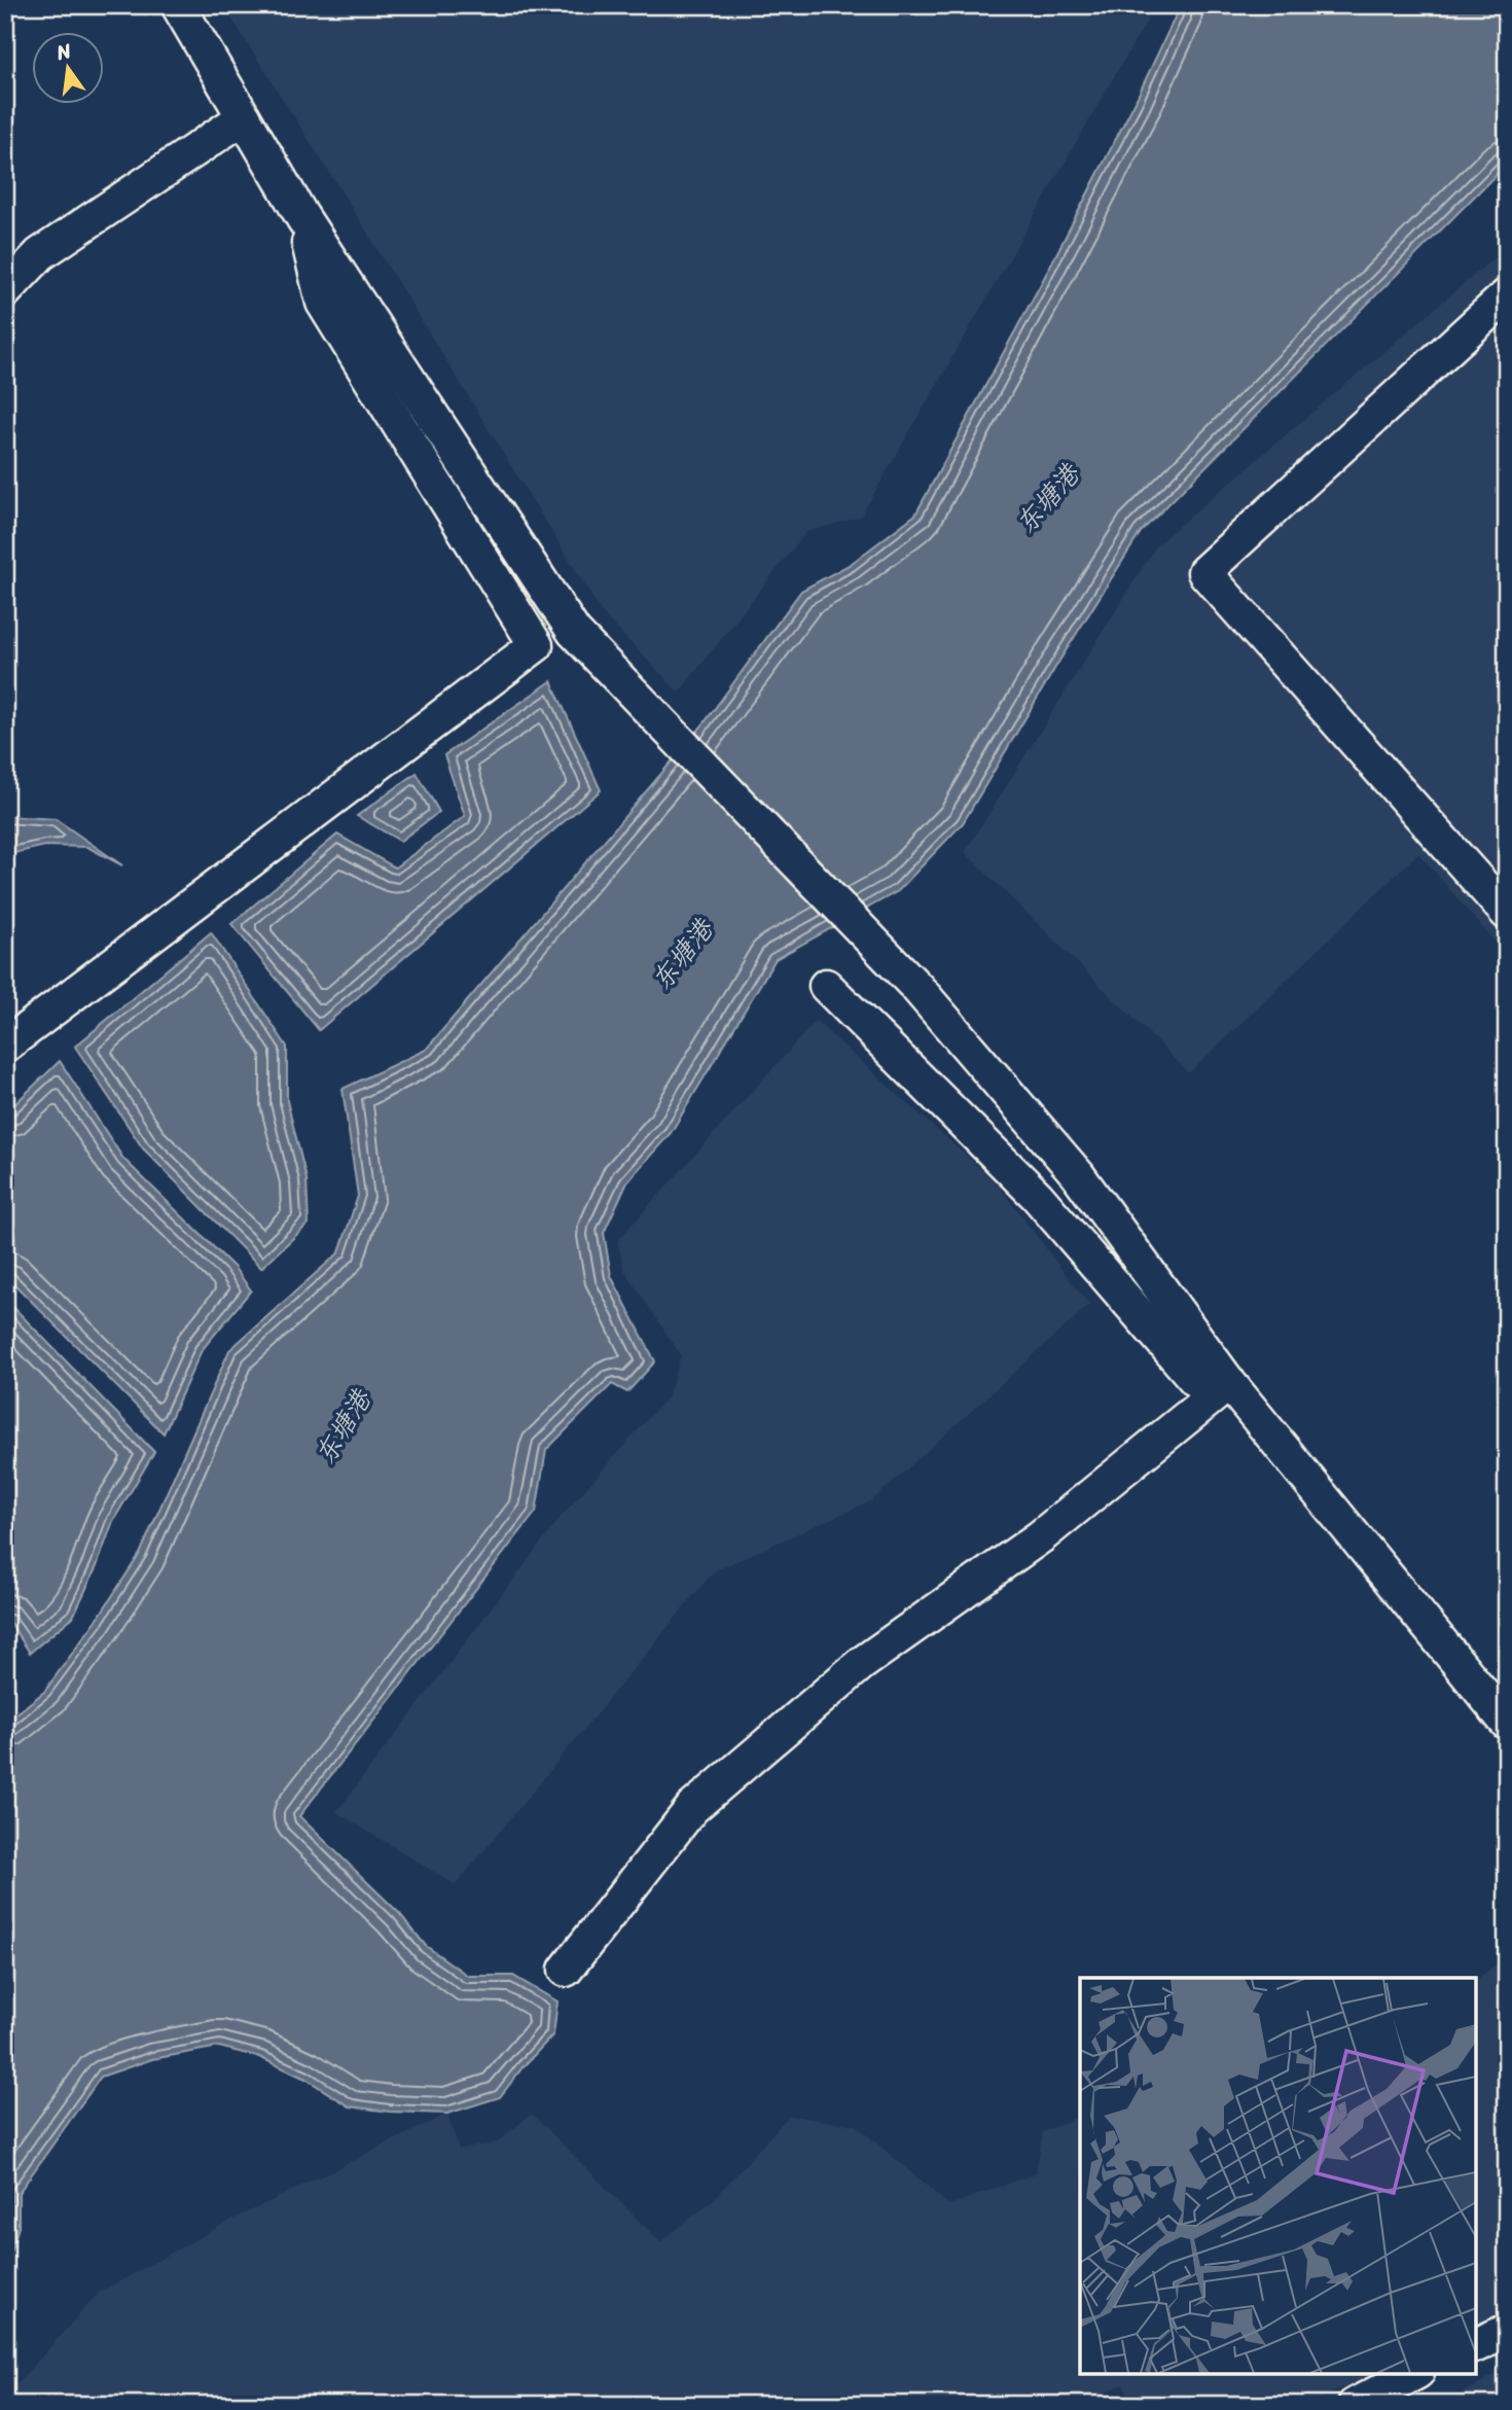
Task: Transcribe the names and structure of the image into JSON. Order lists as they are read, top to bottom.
{
  "water": ["东塘港"],
  "north": "top"
}
